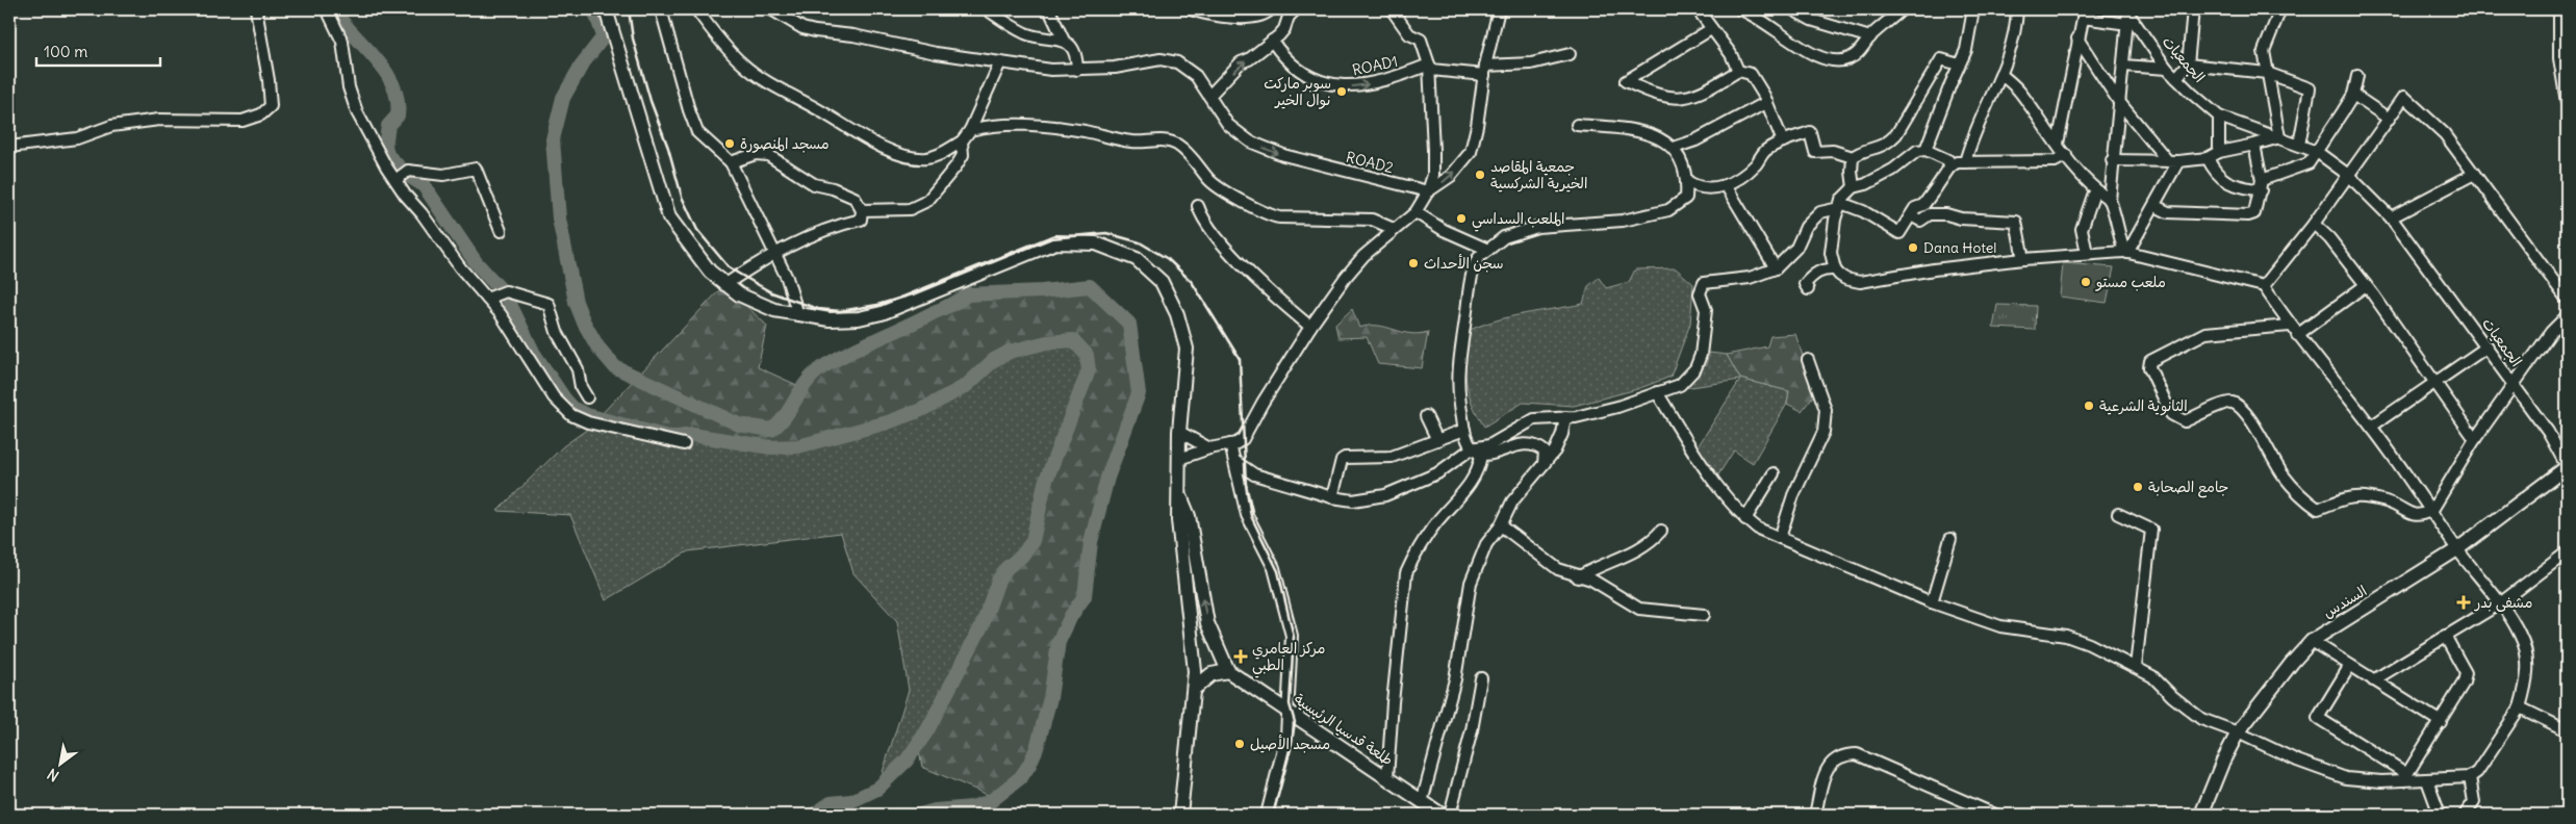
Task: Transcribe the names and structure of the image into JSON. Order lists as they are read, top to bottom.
{
  "streets": {
    "main road": ["الجمعيات", "السندس", "طلعة قدسيا الرئيسية"],
    "street": ["ROAD1", "ROAD2"]
  },
  "crossings": [
    ["الجمعيات", "السندس"]
  ],
  "one_way": ["ROAD1"],
  "places": {
    "other": [
      "سوبر ماركت نوال الخير",
      "مسجد المنصورة",
      "جمعية المقاصد الخيرية الشركسية",
      "الملعب السداسي",
      "Dana Hotel",
      "سجن الأحداث",
      "ملعب مستو",
      "الثانوية الشرعية",
      "جامع الصحابة",
      "مسجد الأصيل"
    ],
    "health": ["مشفى بدر", "مركز العامري الطبي"]
  },
  "scale_bar": "100 m",
  "north": "bottom left"
}
